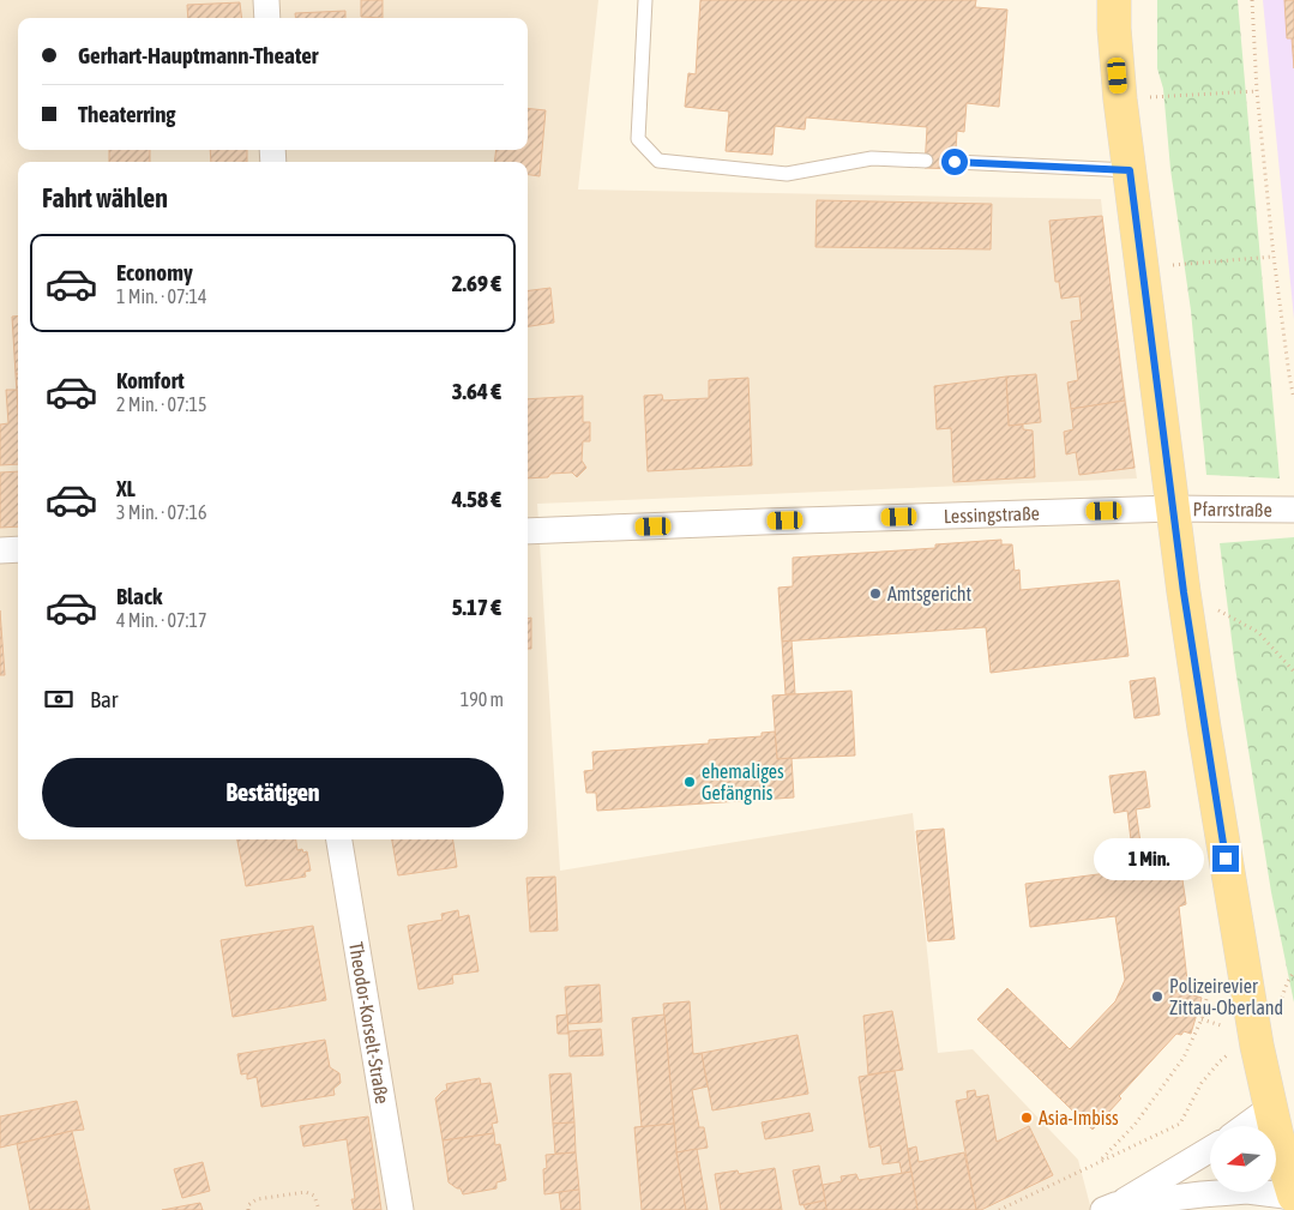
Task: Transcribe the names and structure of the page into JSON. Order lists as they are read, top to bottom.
{
  "streets": {
    "street": ["Pfarrstraße", "Lessingstraße", "Theodor-Korselt-Straße"]
  },
  "crossings": [
    ["Pfarrstraße", "Lessingstraße"]
  ],
  "places": [
    "Amtsgericht",
    "ehemaliges Gefängnis",
    "Polizeirevier Zittau-Oberland",
    "Asia-Imbiss"
  ],
  "north": "left",
  "page": {
    "banner": ["Gerhart-Hauptmann-Theater", "Theaterring"],
    "heading": "Fahrt wählen",
    "list": [
      {
        "name": "Economy",
        "note": "1 Min. · 07:14",
        "value": "2.69 €"
      },
      {
        "name": "Komfort",
        "note": "2 Min. · 07:15",
        "value": "3.64 €"
      },
      {
        "name": "XL",
        "note": "3 Min. · 07:16",
        "value": "4.58 €"
      },
      {
        "name": "Black",
        "note": "4 Min. · 07:17",
        "value": "5.17 €"
      }
    ],
    "pay": ["Bar", "190 m"],
    "buttons": "Bestätigen",
    "bubble": "1 Min."
  }
}
